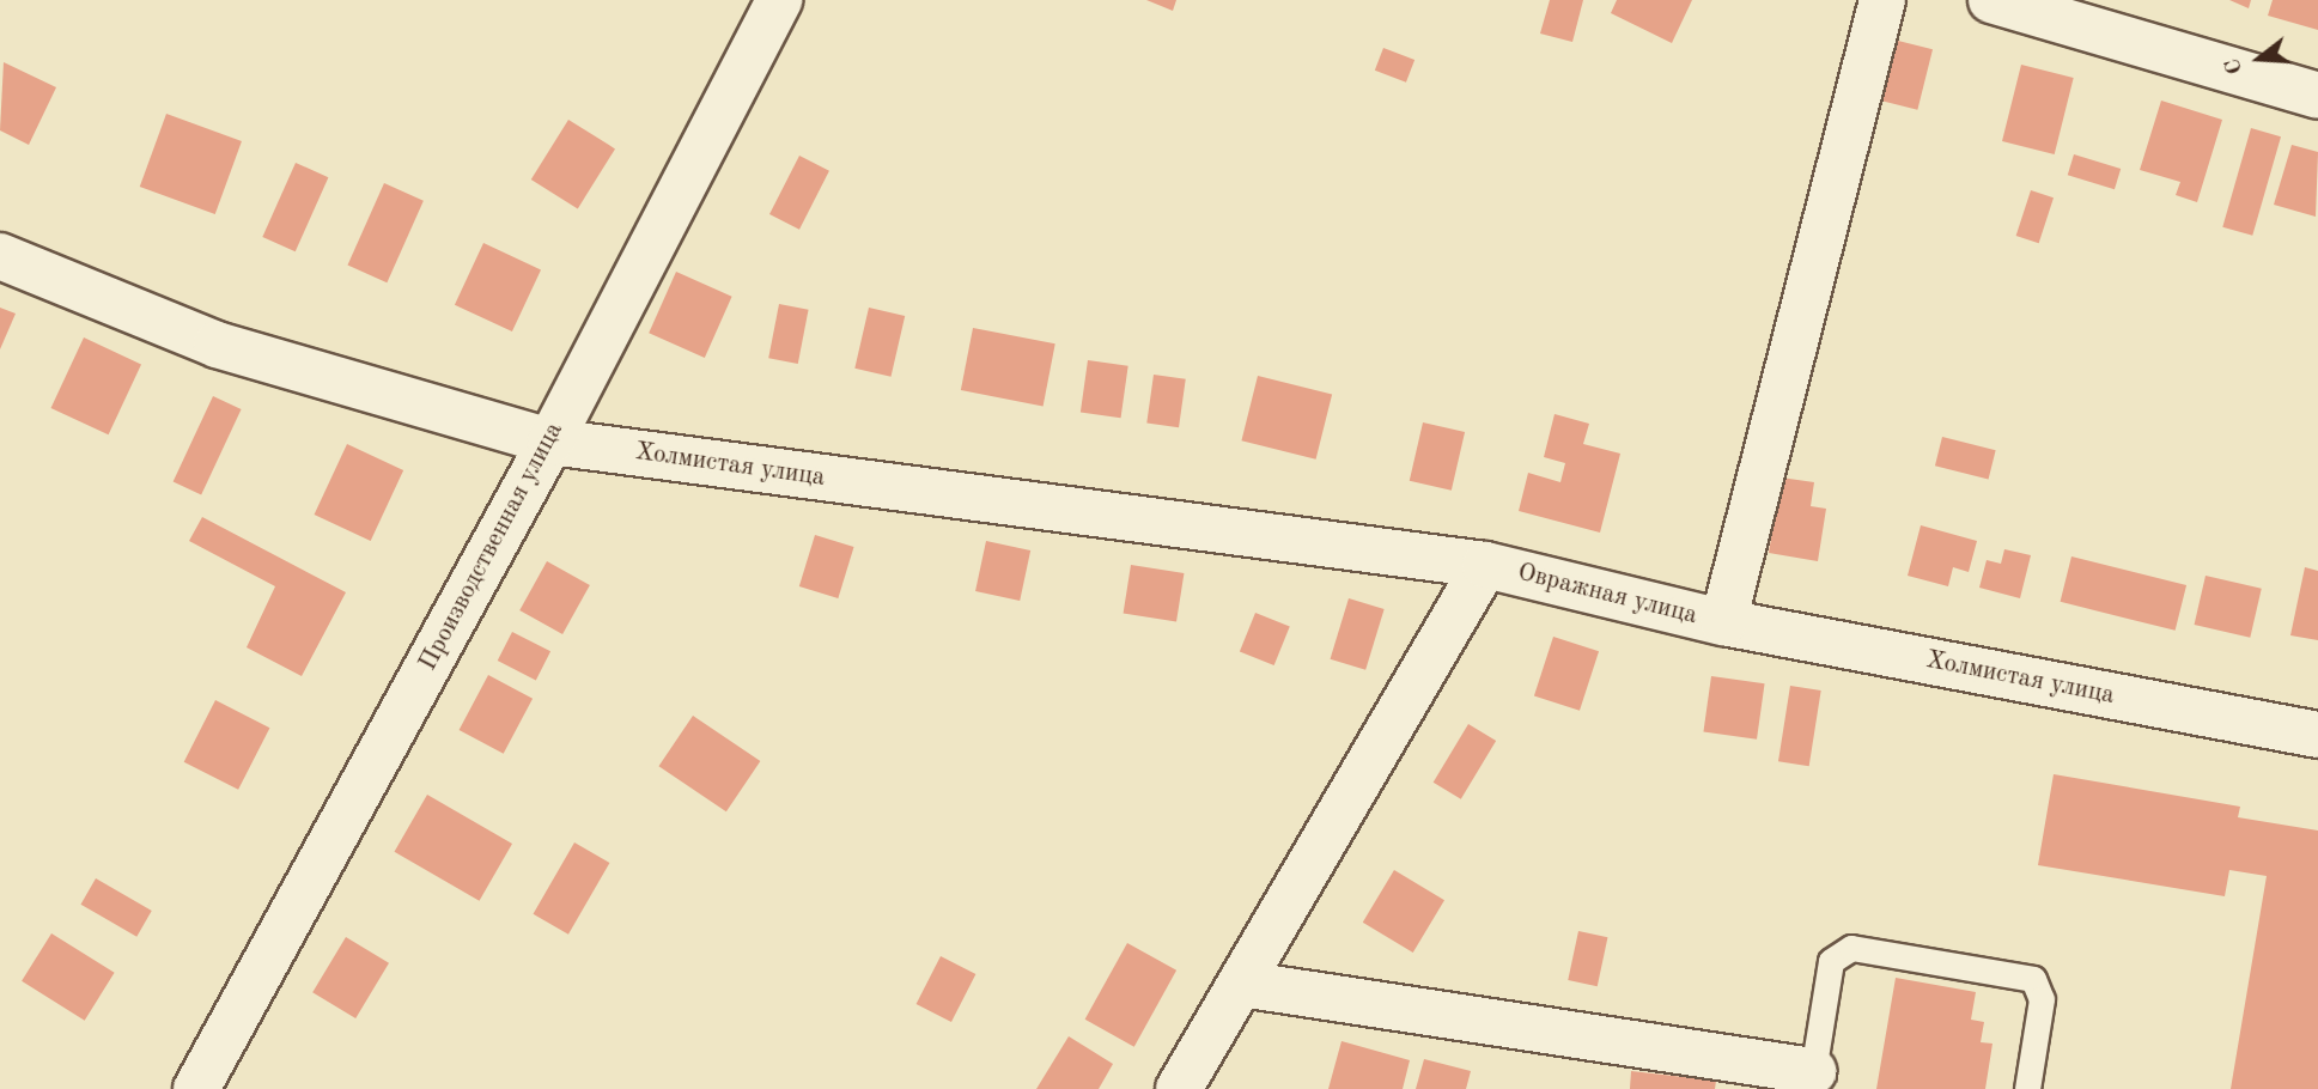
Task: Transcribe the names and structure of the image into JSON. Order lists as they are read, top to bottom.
{
  "streets": {
    "street": ["Холмистая улица", "Производственная улица", "Овражная улица"]
  },
  "crossings": [
    ["Холмистая улица", "Производственная улица"],
    ["Холмистая улица", "Овражная улица"]
  ],
  "north": "left"
}
